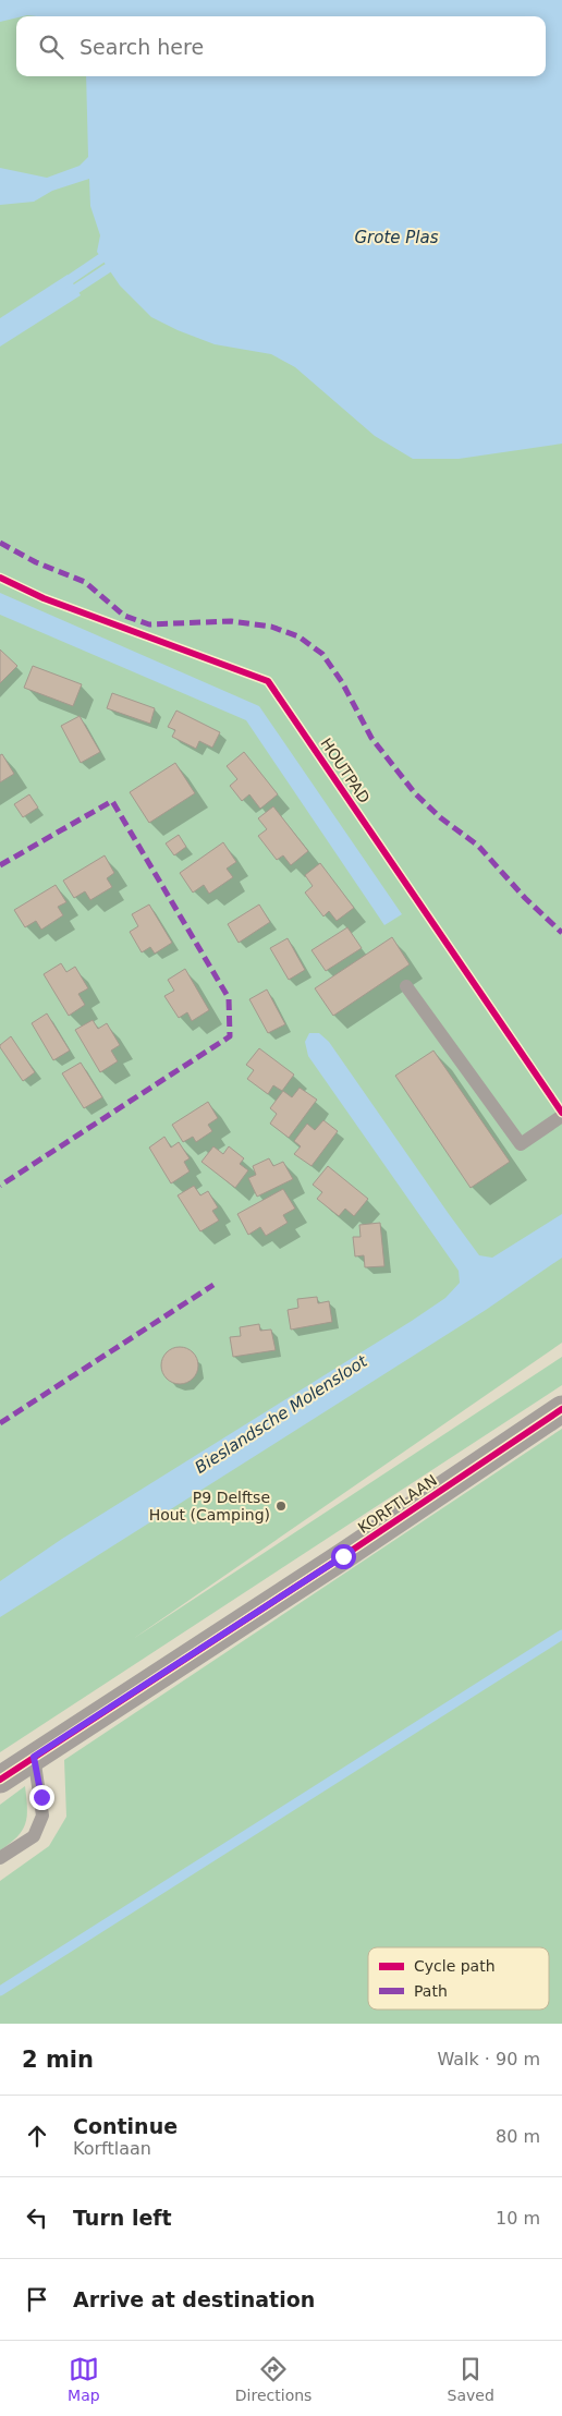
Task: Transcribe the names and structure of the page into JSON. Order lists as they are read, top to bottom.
{
  "streets": {
    "street": ["KORFTLAAN"],
    "cycle path": ["HOUTPAD"]
  },
  "water": ["Grote Plas", "Bieslandsche Molensloot"],
  "places": ["P9 Delftse Hout (Camping)"],
  "legend": ["Cycle path", "Path"],
  "page": {
    "search": "Search here",
    "heading": ["2 min", "Walk · 90 m"],
    "list": [
      ["Continue", "Korftlaan", "80 m"],
      ["Turn left", "10 m"],
      "Arrive at destination"
    ],
    "nav": ["Map", "Directions", "Saved"]
  }
}
